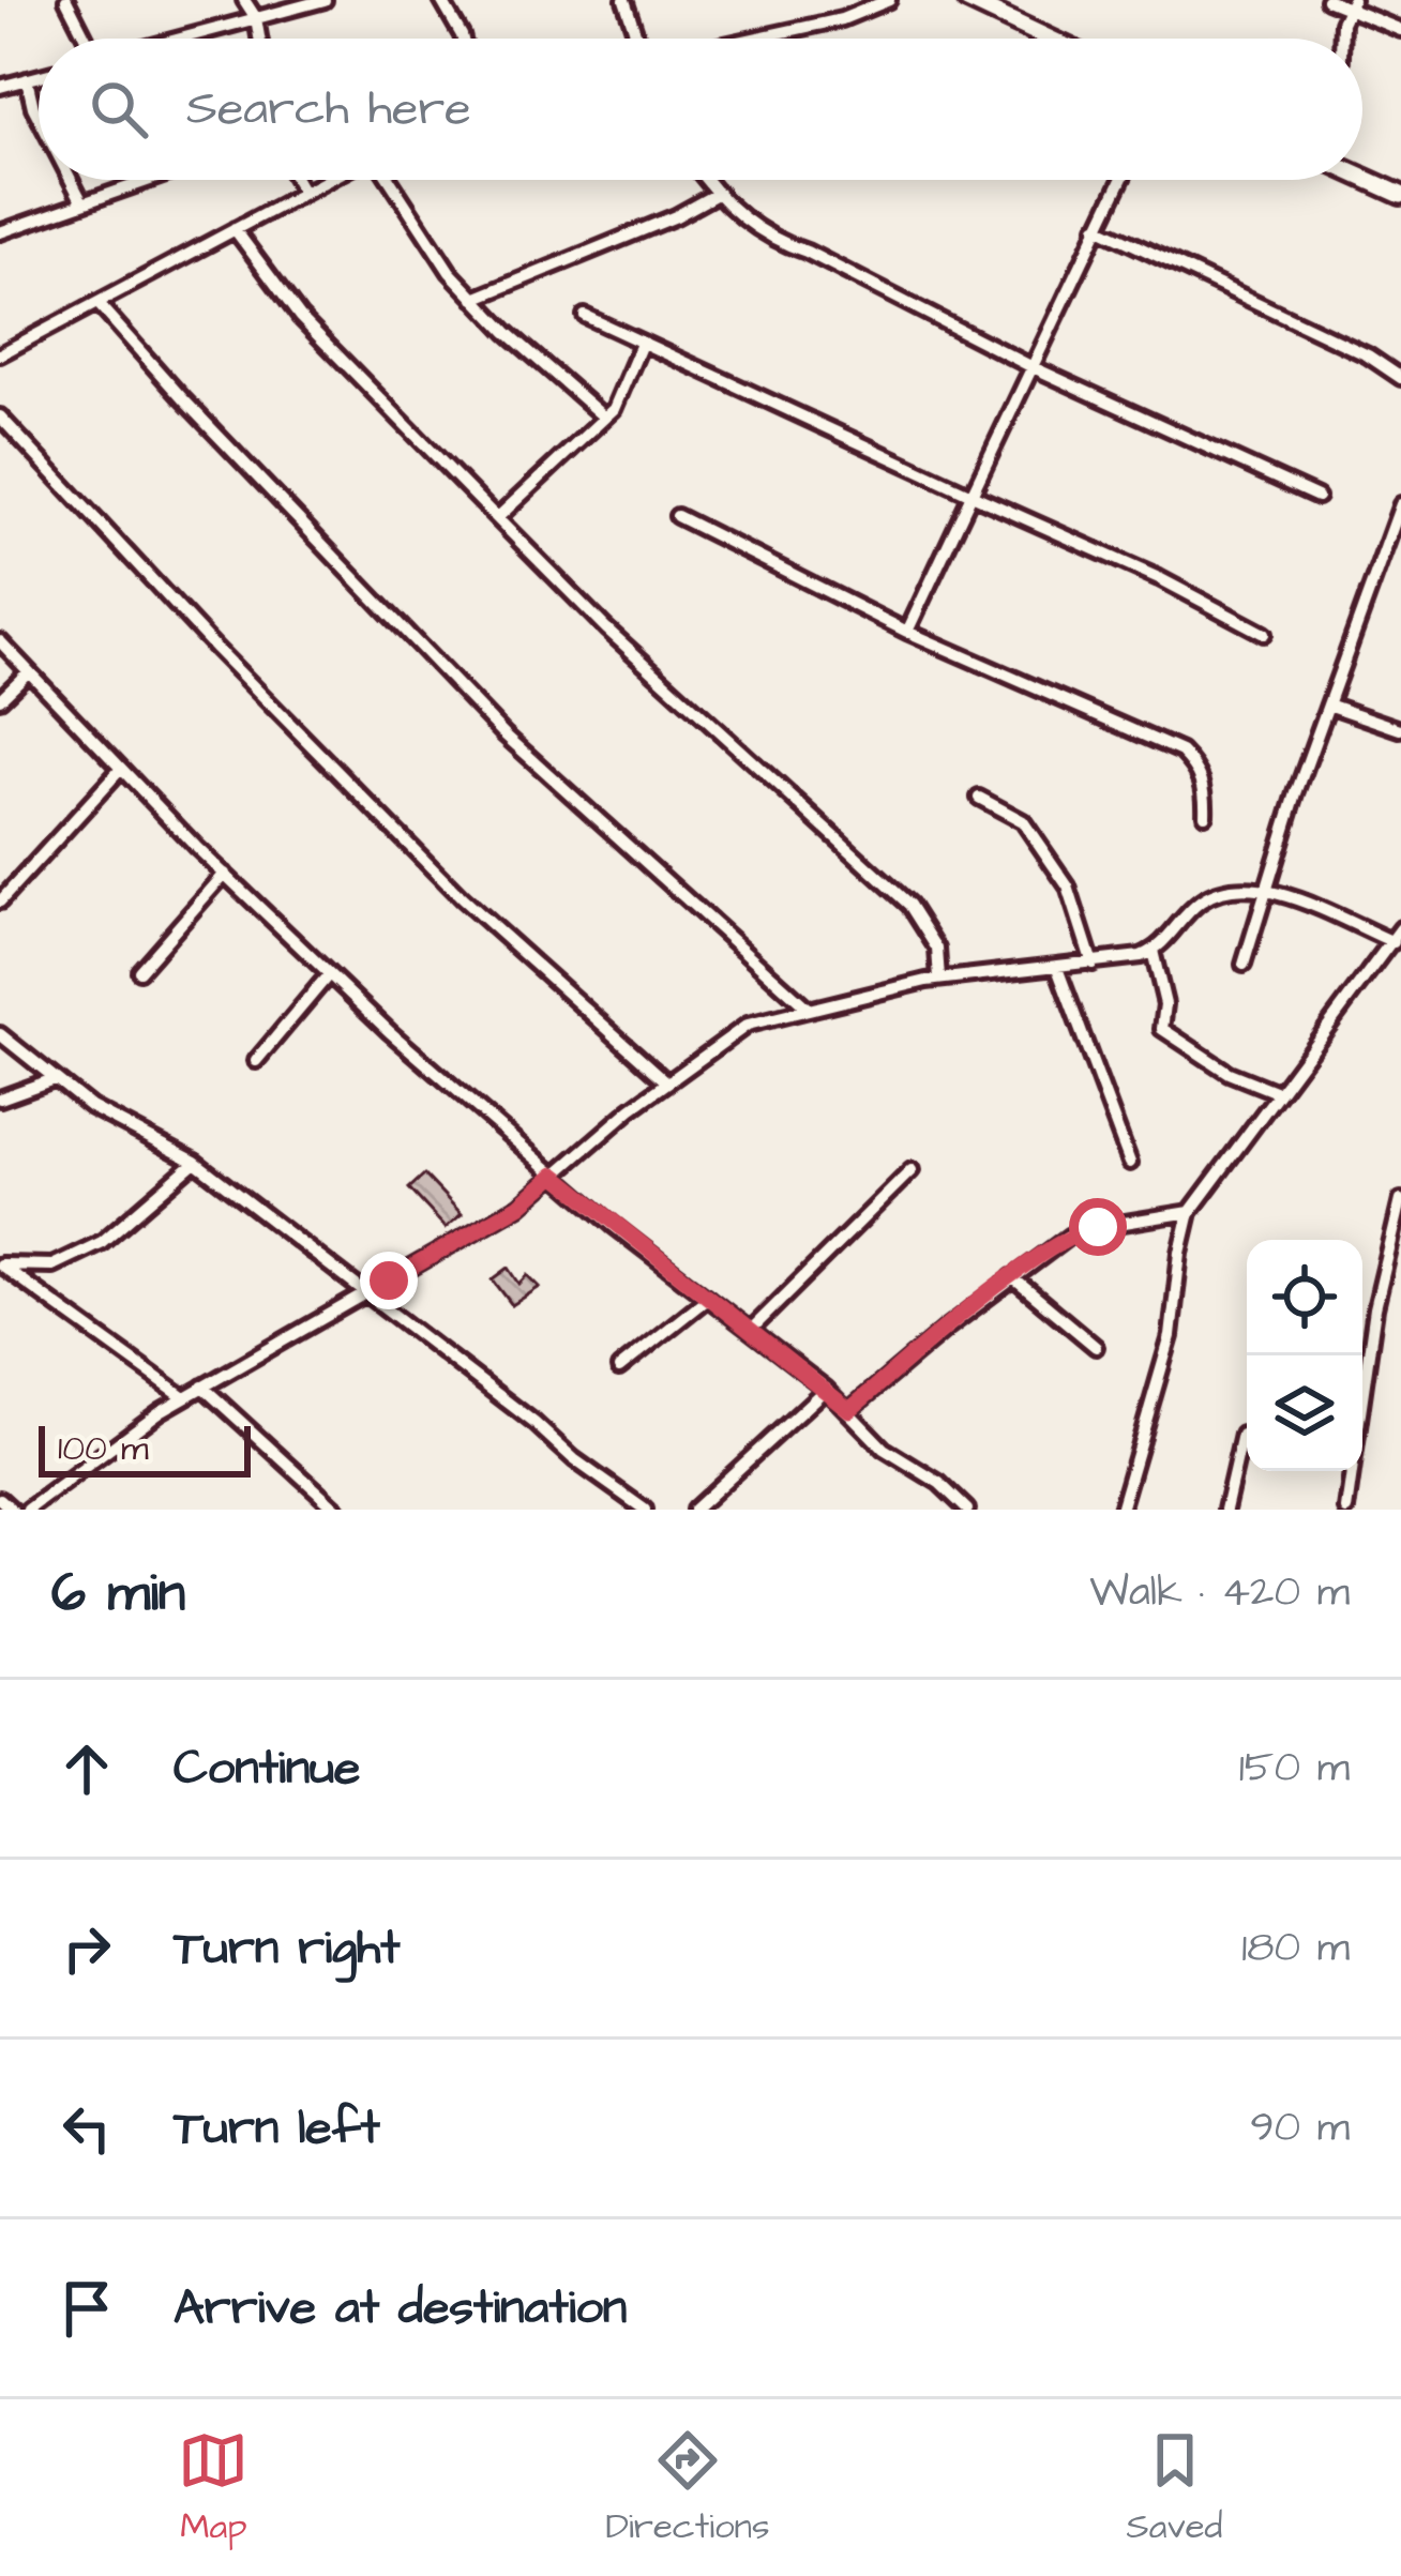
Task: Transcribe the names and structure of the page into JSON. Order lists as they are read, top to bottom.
{
  "scale_bar": "100 m",
  "page": {
    "search": "Search here",
    "scale": "100 m",
    "heading": ["6 min", "Walk · 420 m"],
    "list": [
      ["Continue", "150 m"],
      ["Turn right", "180 m"],
      ["Turn left", "90 m"],
      "Arrive at destination"
    ],
    "nav": ["Map", "Directions", "Saved"]
  }
}
